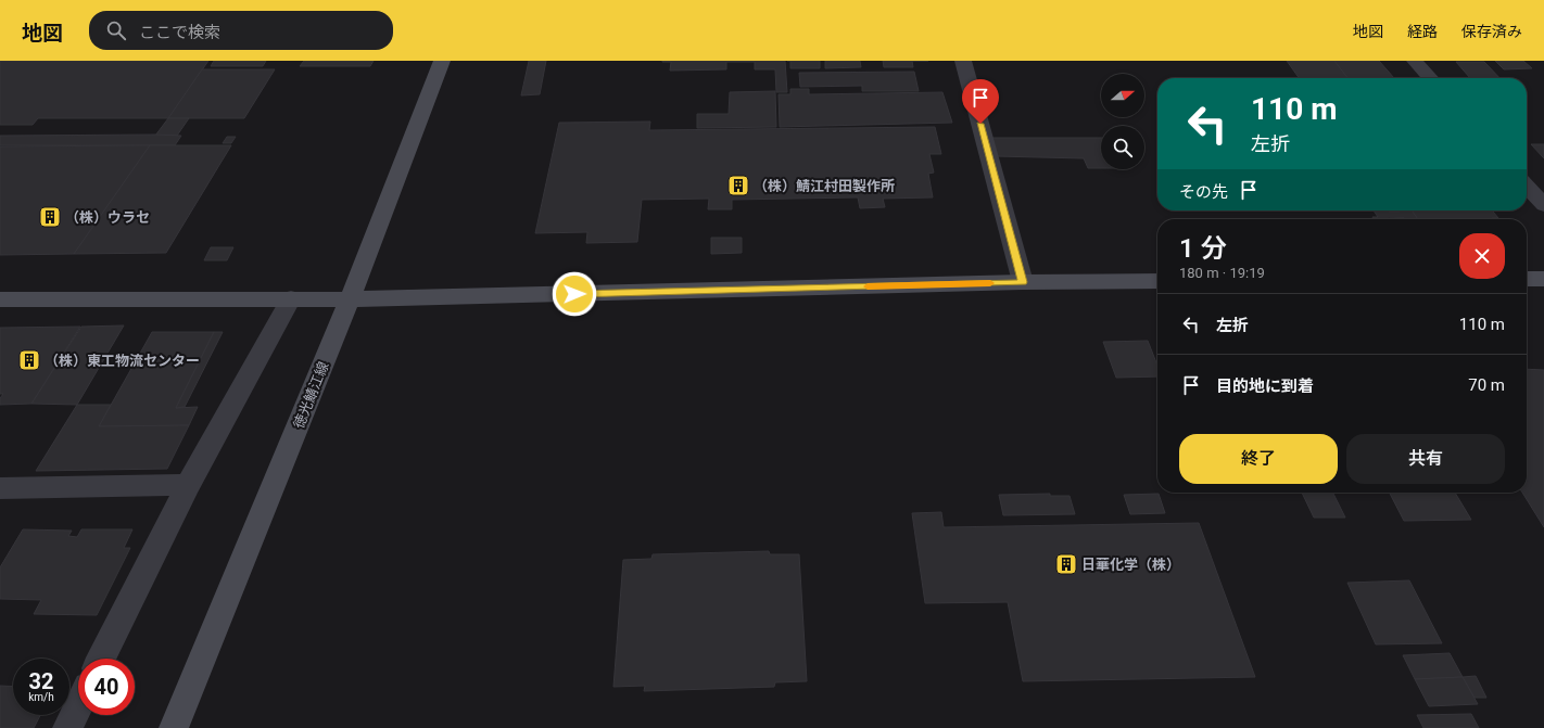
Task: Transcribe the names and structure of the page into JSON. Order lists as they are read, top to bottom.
{
  "streets": {
    "street": ["徳光鯖江線"]
  },
  "places": {
    "building": [
      "（株）鯖江村田製作所",
      "（株）ウラセ",
      "（株）東工物流センター",
      "日華化学（株）"
    ]
  },
  "north": "right",
  "page": {
    "header": "地図",
    "search": "ここで検索",
    "nav": ["地図", "経路", "保存済み"],
    "turn": ["110 m", "左折"],
    "then": "その先",
    "heading": ["1 分", "180 m · 19:19"],
    "list": [
      {
        "name": "左折",
        "value": "110 m"
      },
      {
        "name": "目的地に到着",
        "value": "70 m"
      }
    ],
    "buttons": ["終了", "共有"],
    "speed": "32 km/h",
    "limit": "40"
  }
}
